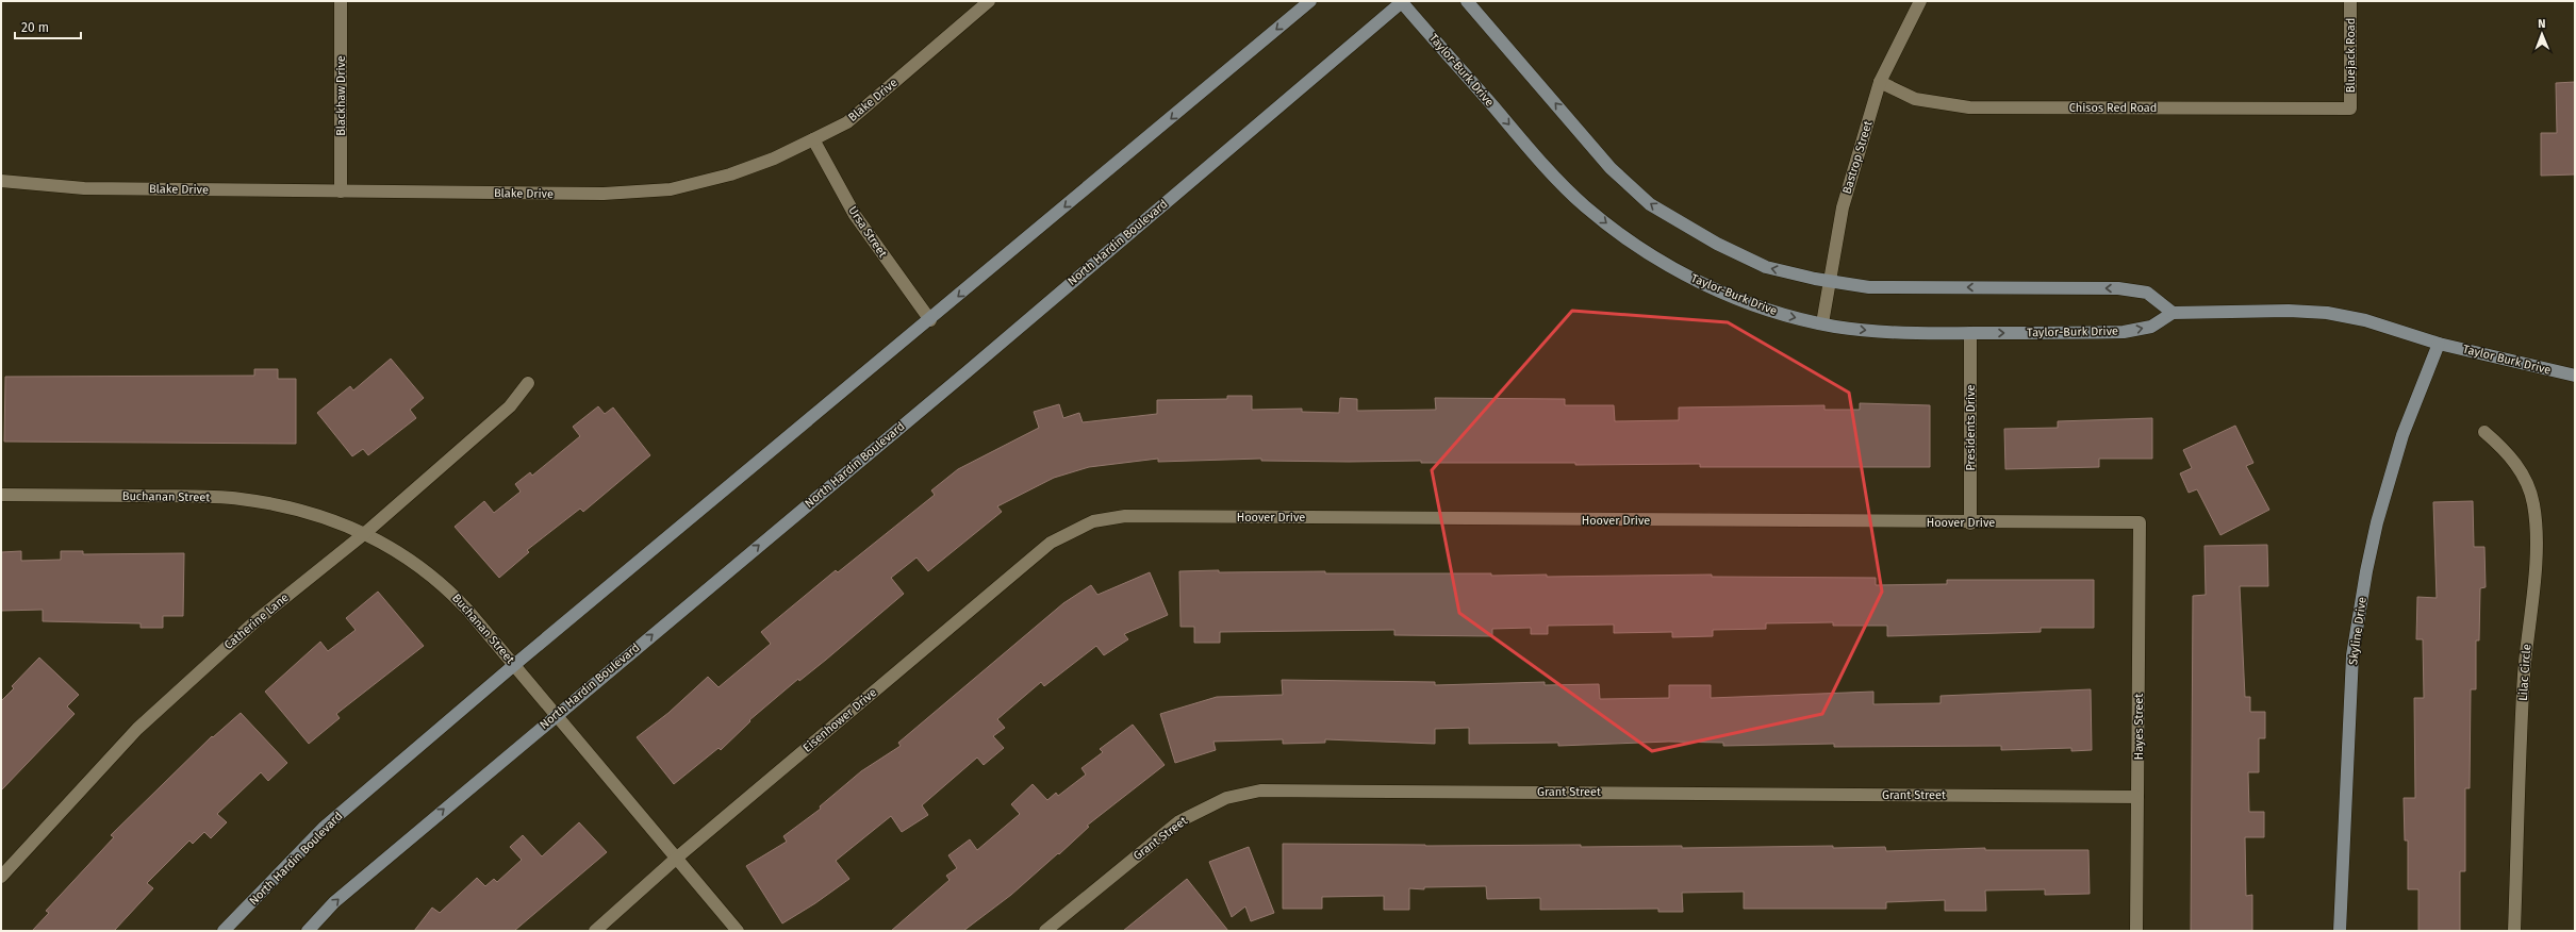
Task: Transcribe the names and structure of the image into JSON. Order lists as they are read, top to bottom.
{
  "streets": {
    "main road": [
      "Taylor-Burk Drive",
      "North Hardin Boulevard",
      "Taylor Burk Drive",
      "Skyline Drive"
    ],
    "street": [
      "Bluejack Road",
      "Blackhaw Drive",
      "Blake Drive",
      "Chisos Red Road",
      "Bastrop Street",
      "Ursa Street",
      "Presidents Drive",
      "Buchanan Street",
      "Hoover Drive",
      "Catherine Lane",
      "Lilac Circle",
      "Eisenhower Drive",
      "Hayes Street",
      "Grant Street"
    ]
  },
  "crossings": [
    ["Bluejack Road", "Chisos Red Road"],
    ["Taylor-Burk Drive", "Bastrop Street"],
    ["Taylor-Burk Drive", "North Hardin Boulevard"],
    ["Taylor-Burk Drive", "Presidents Drive"],
    ["Blackhaw Drive", "Blake Drive"],
    ["Blake Drive", "Ursa Street"],
    ["Chisos Red Road", "Bastrop Street"],
    ["Ursa Street", "North Hardin Boulevard"],
    ["North Hardin Boulevard", "Buchanan Street"],
    ["Taylor Burk Drive", "Skyline Drive"],
    ["Presidents Drive", "Hoover Drive"],
    ["Buchanan Street", "Catherine Lane"],
    ["Buchanan Street", "Eisenhower Drive"],
    ["Hoover Drive", "Eisenhower Drive"],
    ["Hoover Drive", "Hayes Street"],
    ["Hayes Street", "Grant Street"]
  ],
  "scale_bar": "20 m",
  "north": "top"
}
